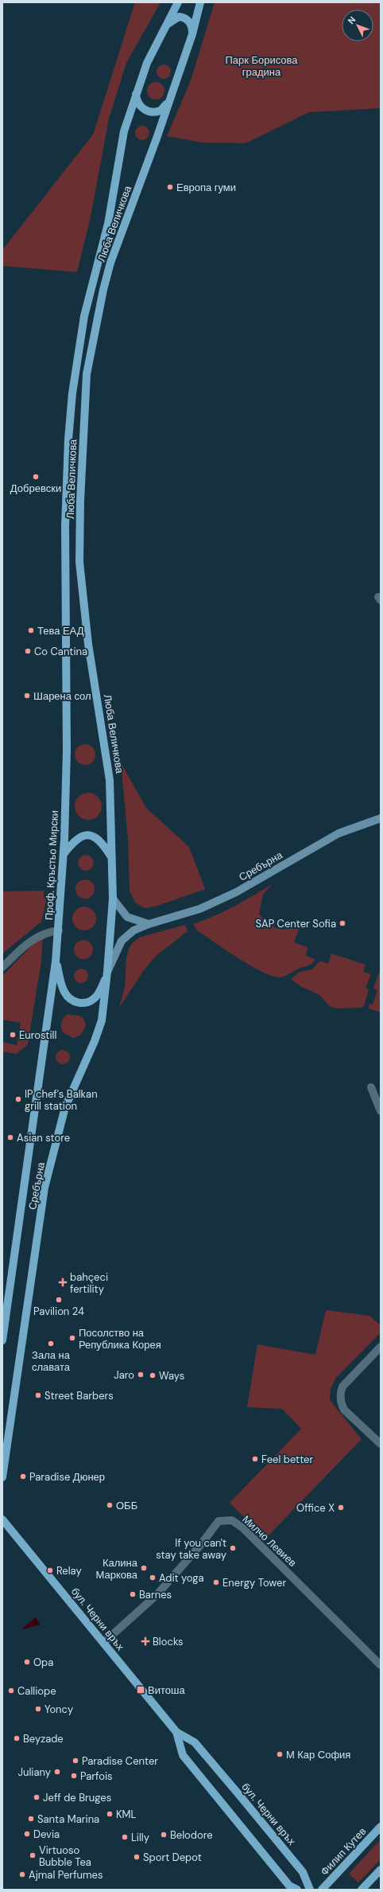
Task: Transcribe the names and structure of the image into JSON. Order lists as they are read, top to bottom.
{
  "streets": {
    "main road": [
      "Люба Величкова",
      "Проф. Кръстьо Мирски",
      "Сребърна",
      "бул. Черни връх",
      "Филип Кутев"
    ],
    "street": ["Милчо Левиев"]
  },
  "crossings": [
    ["Люба Величкова", "Проф. Кръстьо Мирски"],
    ["Люба Величкова", "Сребърна"],
    ["Проф. Кръстьо Мирски", "Сребърна"],
    ["Милчо Левиев", "бул. Черни връх"]
  ],
  "parks": ["Парк Борисова градина"],
  "places": {
    "other": [
      "Европа гуми",
      "Добревски",
      "Тева ЕАД",
      "Co Cantina",
      "Шарена сол",
      "SAP Center Sofia",
      "Eurostill",
      "IP chef's Balkan grill station",
      "Asian store",
      "Pavilion 24",
      "Посолство на Република Корея",
      "Зала на славата",
      "Jaro",
      "Ways",
      "Street Barbers",
      "Feel better",
      "Paradise Дюнер",
      "ОББ",
      "Office X",
      "If you can't stay take away",
      "Калина Маркова",
      "Relay",
      "Adit yoga",
      "Energy Tower",
      "Barnes",
      "Opa",
      "Calliope",
      "Yoncy",
      "Beyzade",
      "М Кар София",
      "Paradise Center",
      "Juliany",
      "Parfois",
      "Jeff de Bruges",
      "KML",
      "Santa Marina",
      "Devia",
      "Belodore",
      "Lilly",
      "Virtuoso Bubble Tea",
      "Sport Depot",
      "Ajmal Perfumes"
    ],
    "health": ["bahçeci fertility", "Blocks"],
    "transit": ["Витоша"]
  },
  "north": "top left"
}
